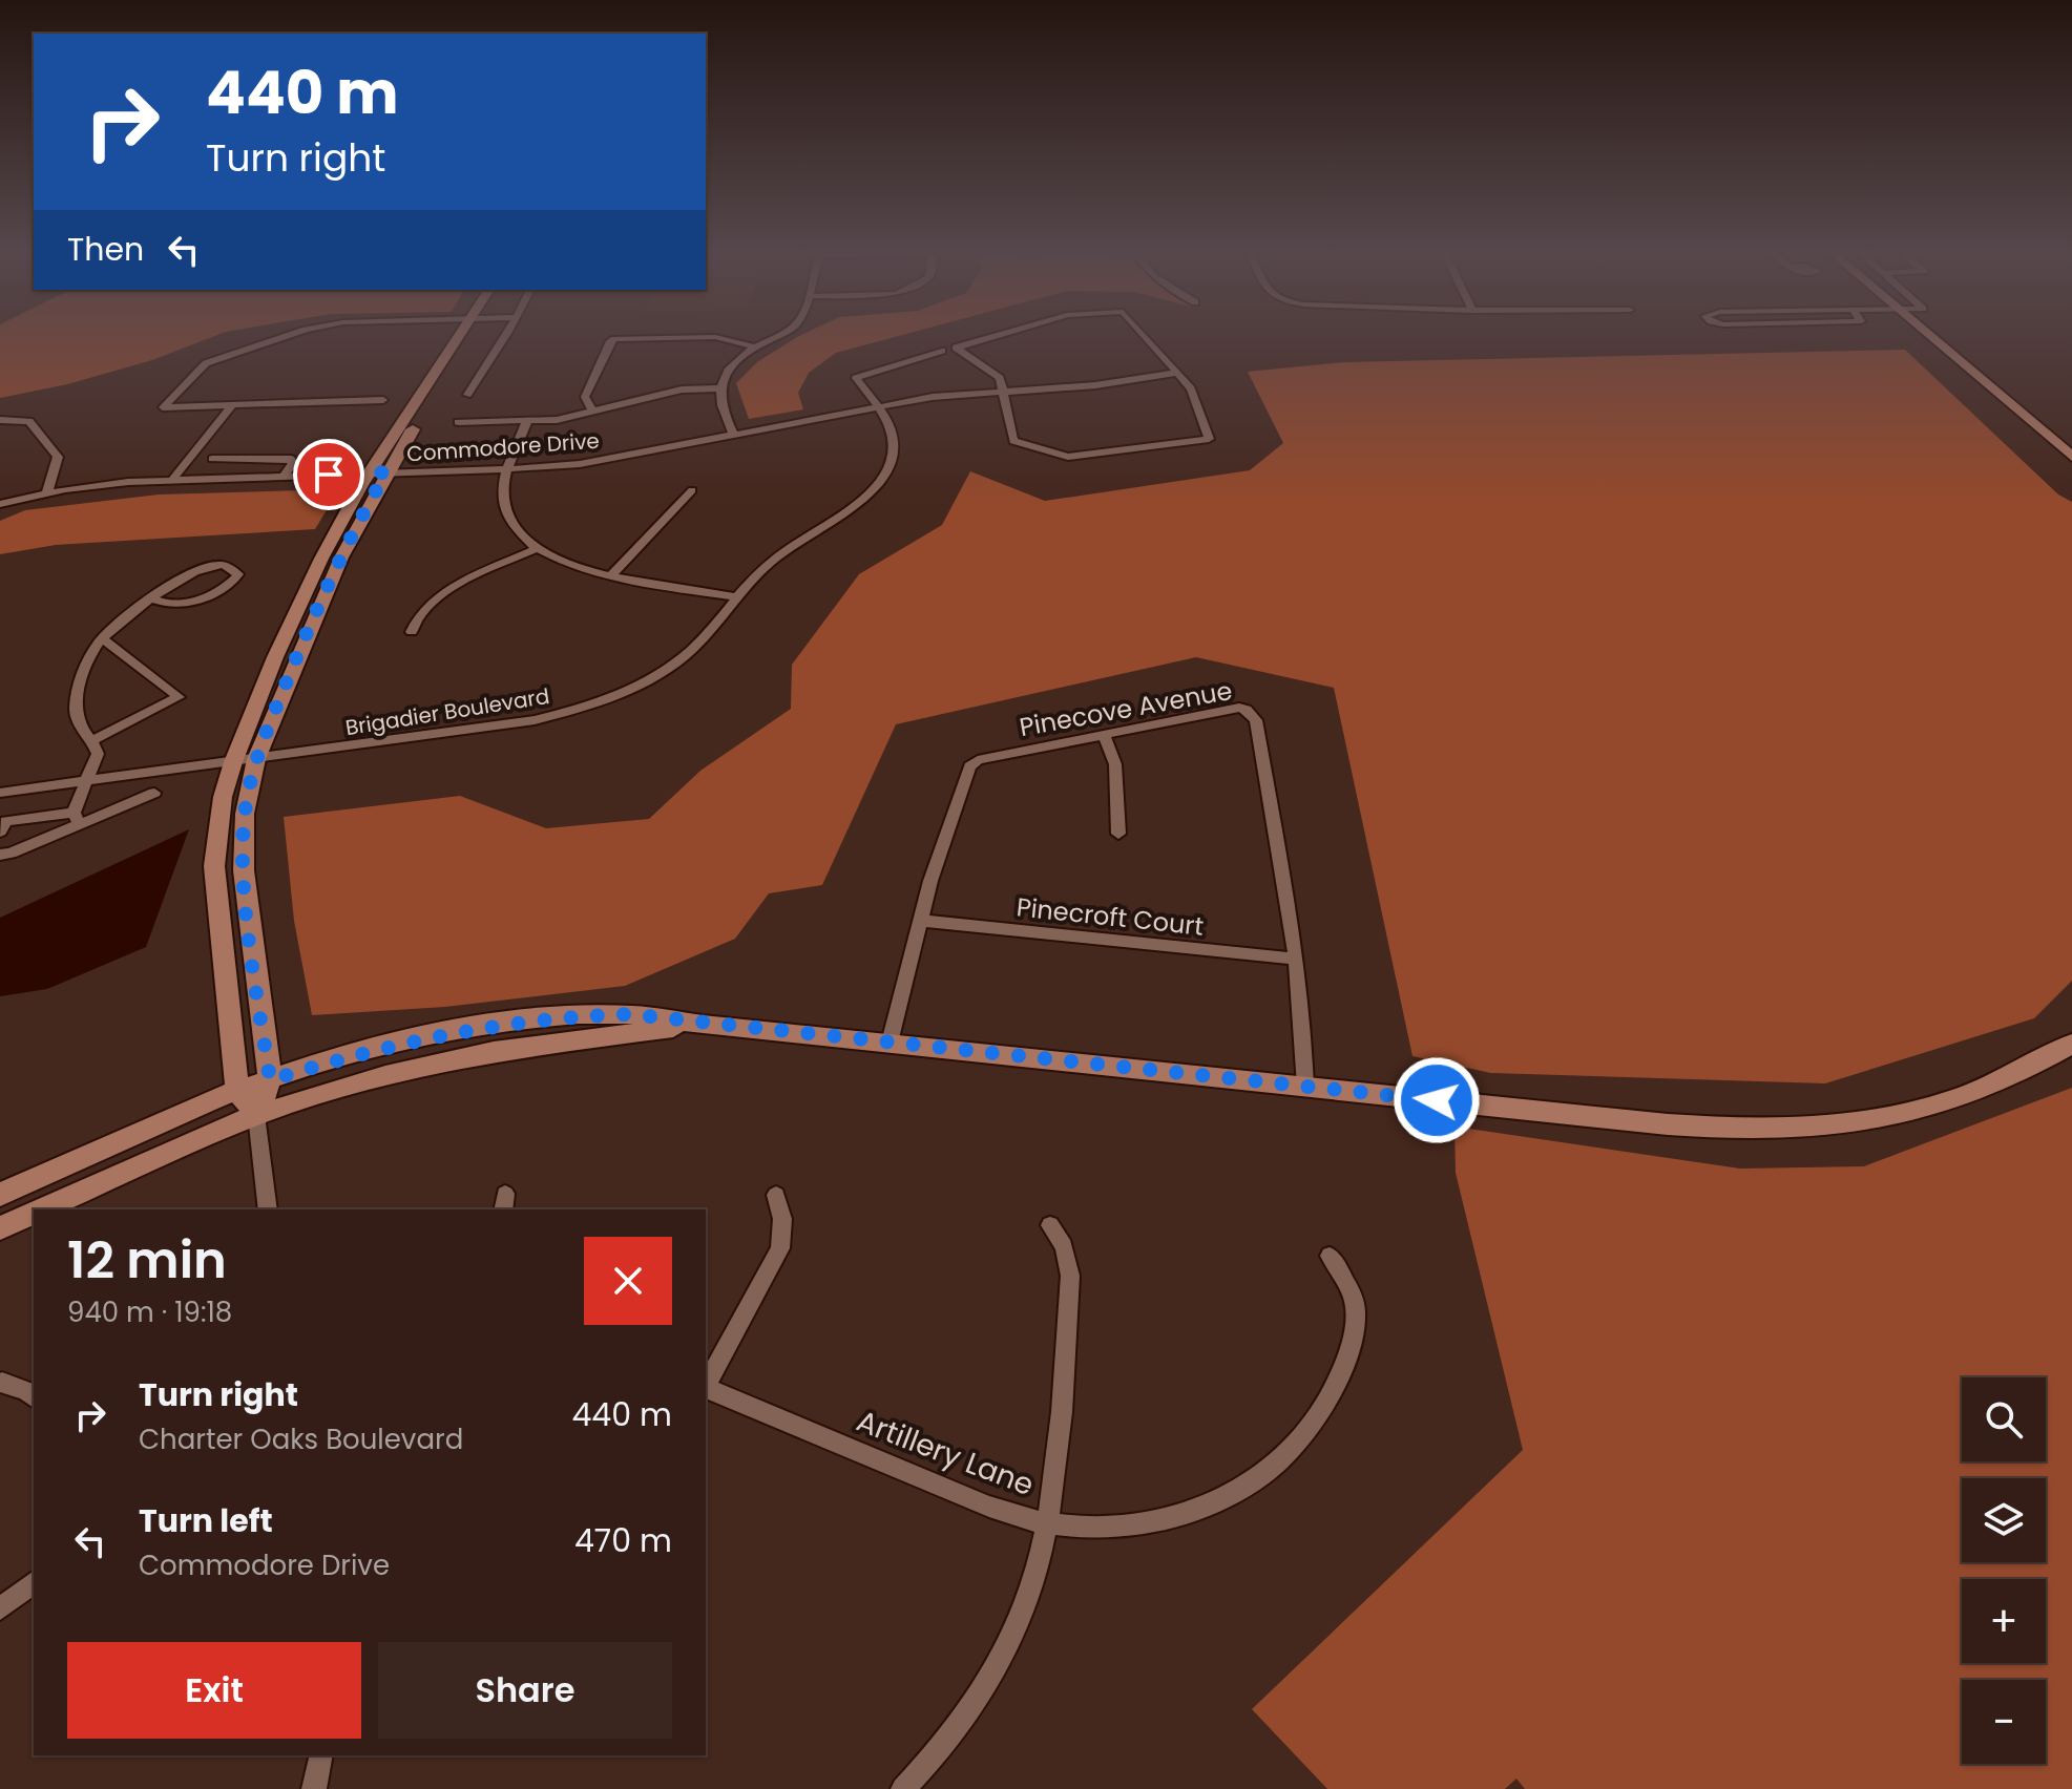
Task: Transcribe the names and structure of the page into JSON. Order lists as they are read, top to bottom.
{
  "streets": {
    "street": [
      "Commodore Drive",
      "Pinecove Avenue",
      "Brigadier Boulevard",
      "Pinecroft Court",
      "Artillery Lane"
    ]
  },
  "crossings": [
    ["Commodore Drive", "Brigadier Boulevard"],
    ["Pinecove Avenue", "Pinecroft Court"]
  ],
  "page": {
    "turn": ["440 m", "Turn right"],
    "then": "Then",
    "heading": ["12 min", "940 m · 19:18"],
    "list": [
      {
        "name": "Turn right",
        "note": "Charter Oaks Boulevard",
        "value": "440 m"
      },
      {
        "name": "Turn left",
        "note": "Commodore Drive",
        "value": "470 m"
      }
    ],
    "map_buttons": ["+", "−"],
    "buttons": ["Exit", "Share"]
  }
}
